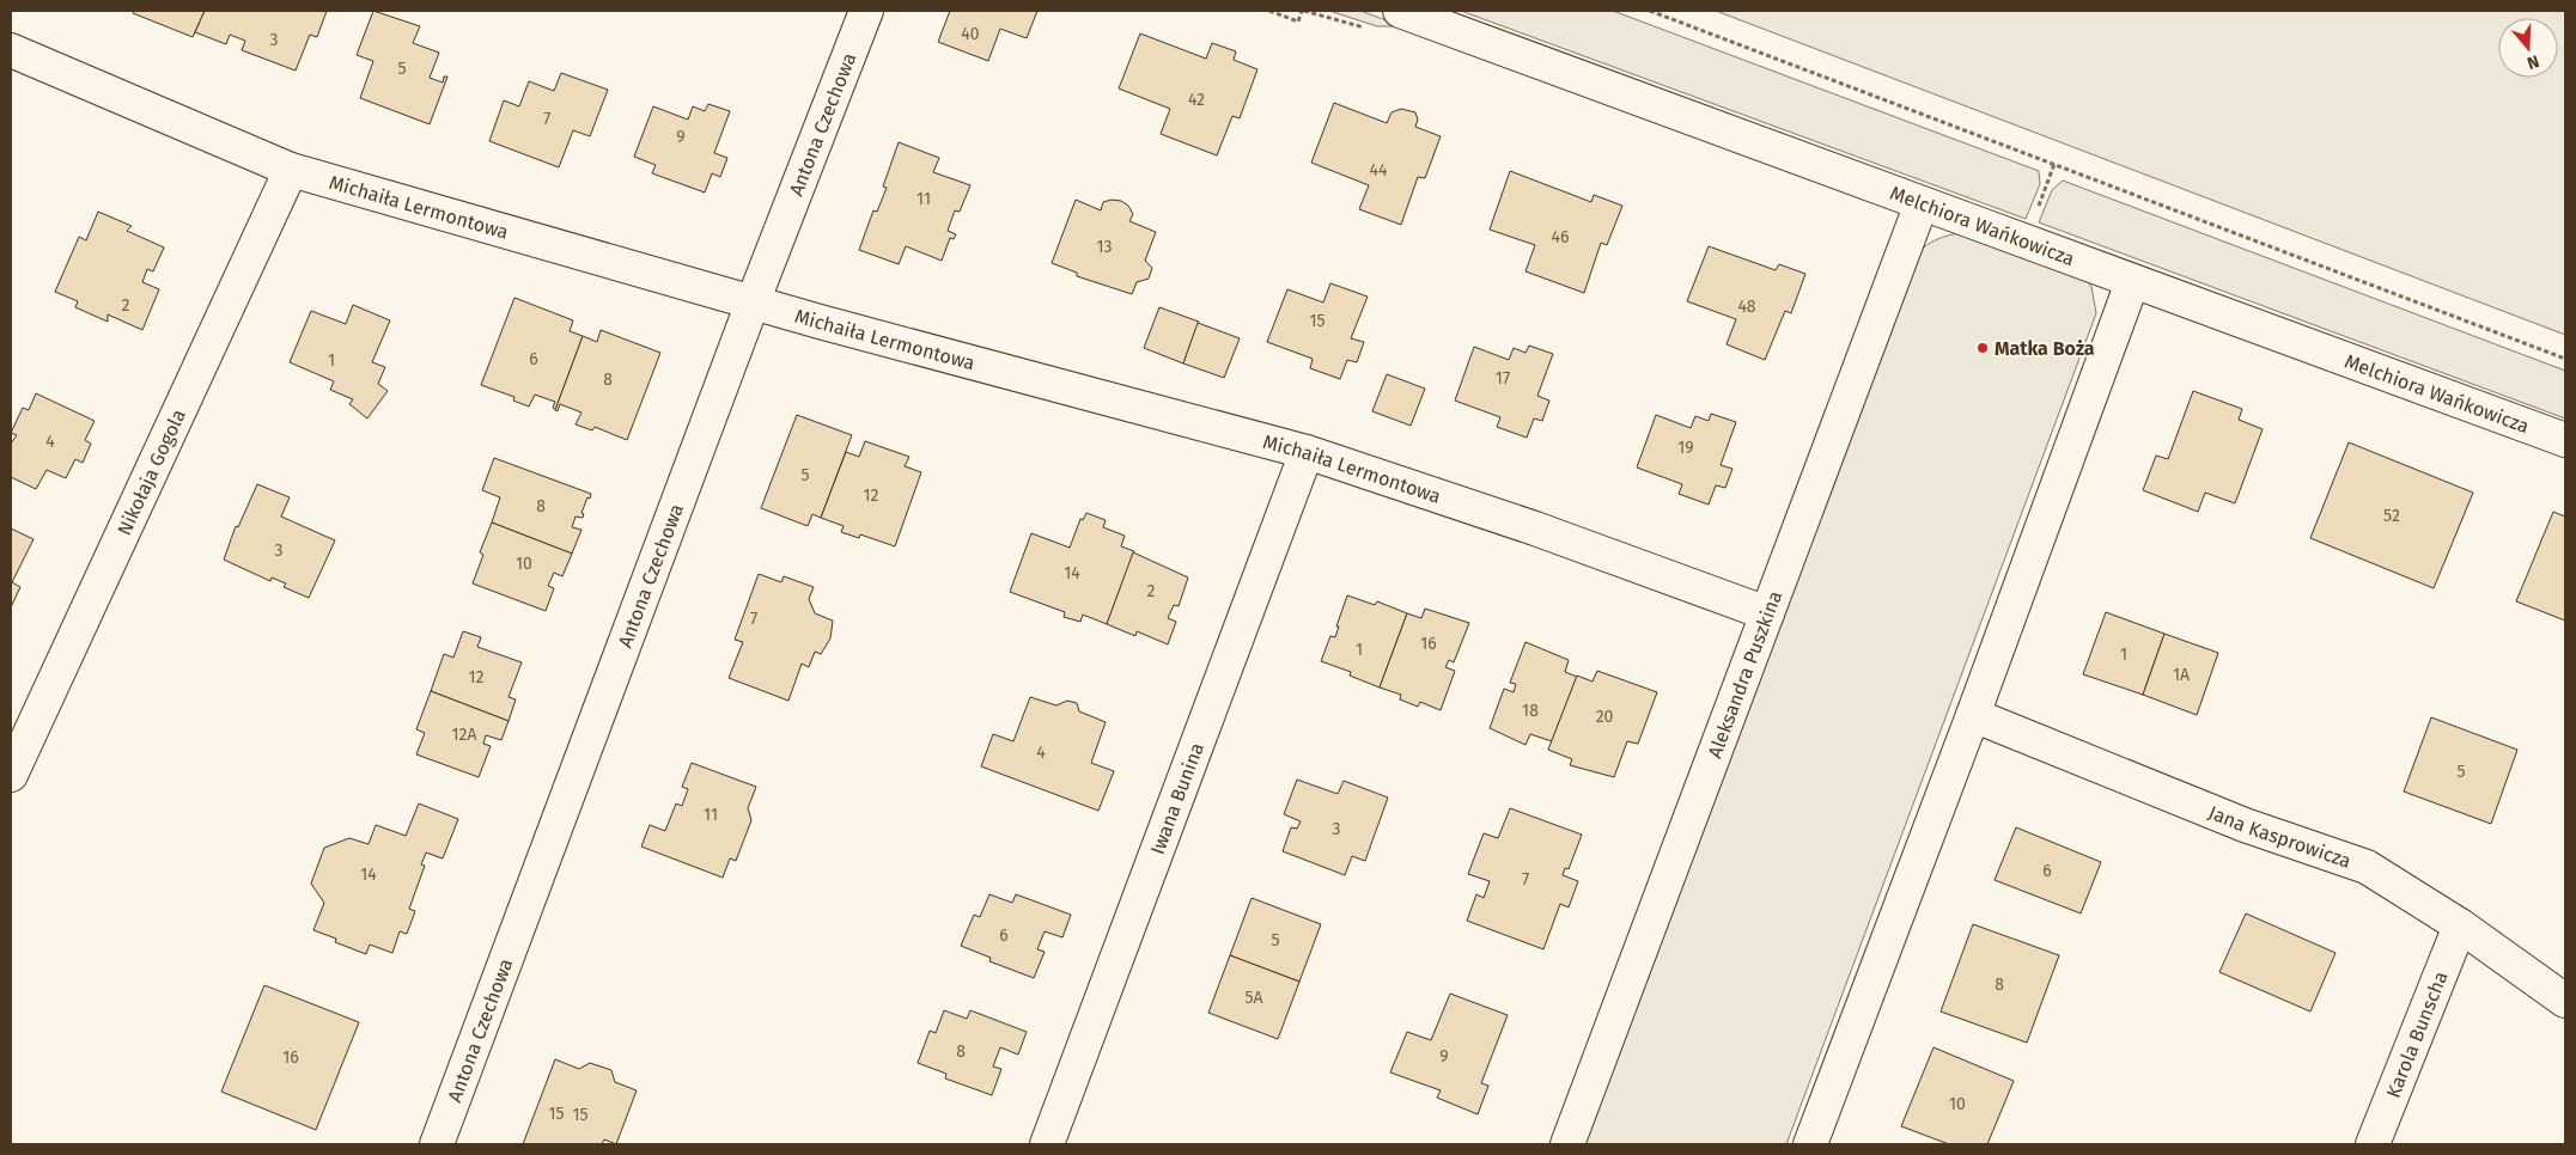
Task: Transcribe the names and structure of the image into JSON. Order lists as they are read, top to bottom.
{
  "streets": {
    "street": [
      "Antona Czechowa",
      "Michaiła Lermontowa",
      "Melchiora Wańkowicza",
      "Nikołaja Gogola",
      "Aleksandra Puszkina",
      "Iwana Bunina",
      "Jana Kasprowicza",
      "Karola Bunscha"
    ]
  },
  "crossings": [
    ["Antona Czechowa", "Michaiła Lermontowa"],
    ["Michaiła Lermontowa", "Nikołaja Gogola"],
    ["Michaiła Lermontowa", "Aleksandra Puszkina"],
    ["Michaiła Lermontowa", "Iwana Bunina"],
    ["Melchiora Wańkowicza", "Aleksandra Puszkina"],
    ["Jana Kasprowicza", "Karola Bunscha"]
  ],
  "places": ["Matka Boża"],
  "house_numbers": [
    "40",
    "3",
    "5",
    "42",
    "7",
    "9",
    "44",
    "11",
    "46",
    "13",
    "2",
    "48",
    "15",
    "6",
    "1",
    "17",
    "8",
    "4",
    "19",
    "5",
    "12",
    "8",
    "52",
    "3",
    "10",
    "14",
    "2",
    "7",
    "16",
    "1",
    "1",
    "1A",
    "12",
    "18",
    "20",
    "12A",
    "4",
    "5",
    "11",
    "3",
    "6",
    "14",
    "7",
    "6",
    "5",
    "8",
    "5A",
    "8",
    "9",
    "16",
    "10",
    "15",
    "15"
  ],
  "north": "bottom"
}
